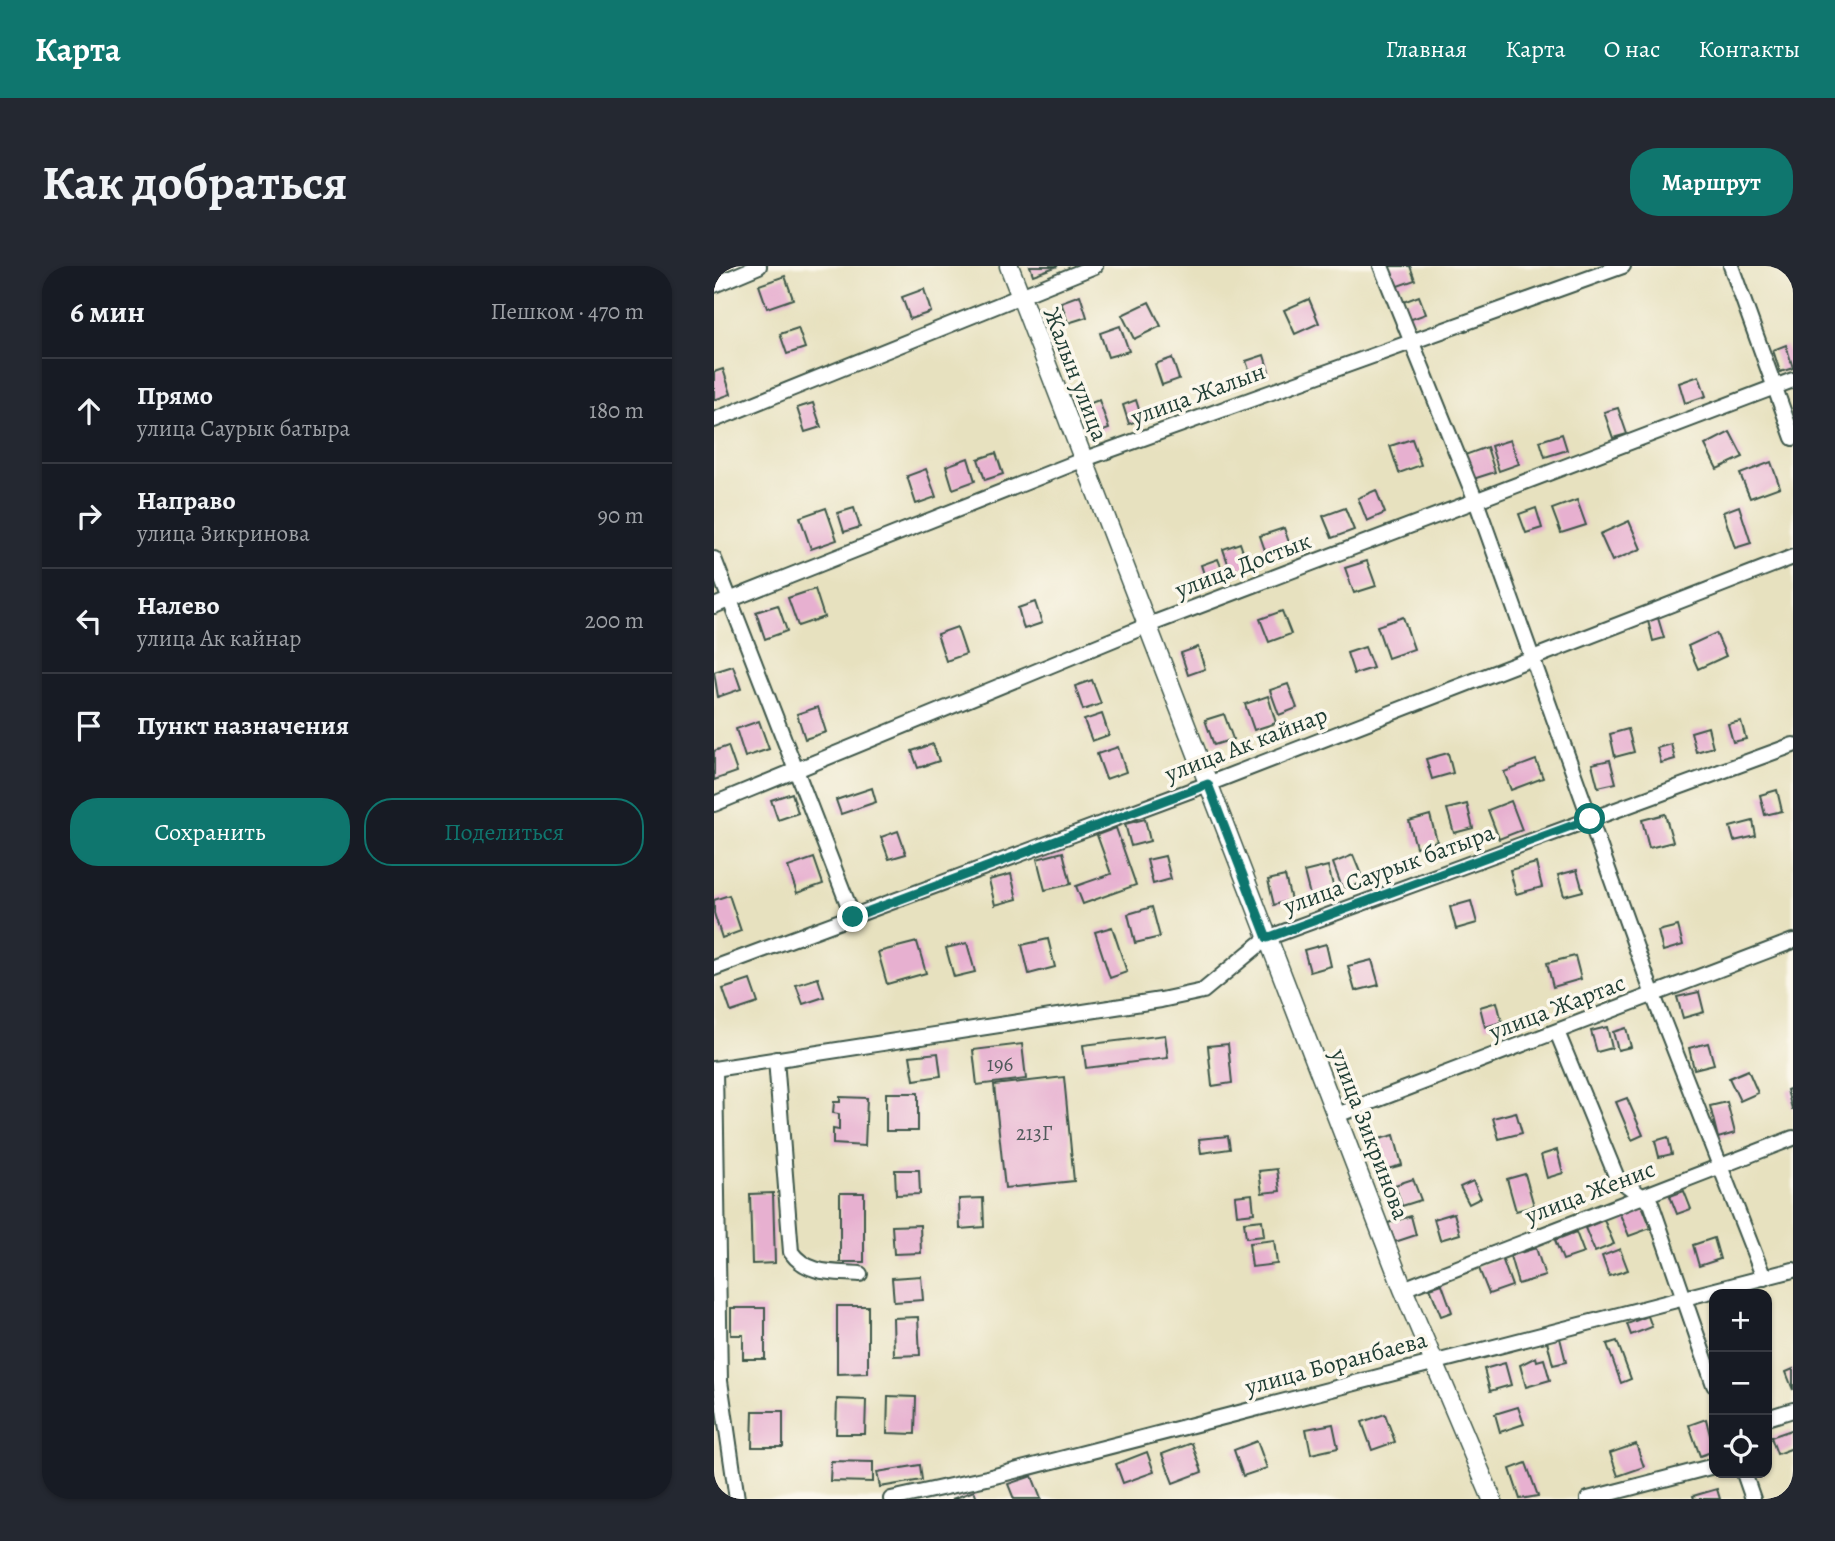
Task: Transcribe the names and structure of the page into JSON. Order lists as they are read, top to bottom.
{
  "streets": {
    "street": [
      "Жалын улица",
      "улица Жалын",
      "улица Достык",
      "улица Ак кайнар",
      "улица Саурык батыра",
      "улица Жартас",
      "улица Зикринова",
      "улица Женис",
      "улица Боранбаева"
    ]
  },
  "crossings": [
    ["Жалын улица", "улица Жалын"],
    ["Жалын улица", "улица Достык"],
    ["Жалын улица", "улица Зикринова"],
    ["улица Достык", "улица Зикринова"],
    ["улица Ак кайнар", "улица Зикринова"],
    ["улица Саурык батыра", "улица Зикринова"],
    ["улица Жартас", "улица Зикринова"],
    ["улица Зикринова", "улица Женис"],
    ["улица Зикринова", "улица Боранбаева"]
  ],
  "house_numbers": ["196", "213Г"],
  "page": {
    "header": "Карта",
    "nav": [
      "Главная",
      "Карта",
      "О нас",
      "Контакты"
    ],
    "buttons": [
      "Маршрут",
      ["Сохранить", "Поделиться"]
    ],
    "title": "Как добраться",
    "heading": ["6 мин", "Пешком · 470 m"],
    "list": [
      ["Прямо", "улица Саурык батыра", "180 m"],
      ["Направо", "улица Зикринова", "90 m"],
      ["Налево", "улица Ак кайнар", "200 m"],
      "Пункт назначения"
    ],
    "map_buttons": ["+", "−"]
  }
}
